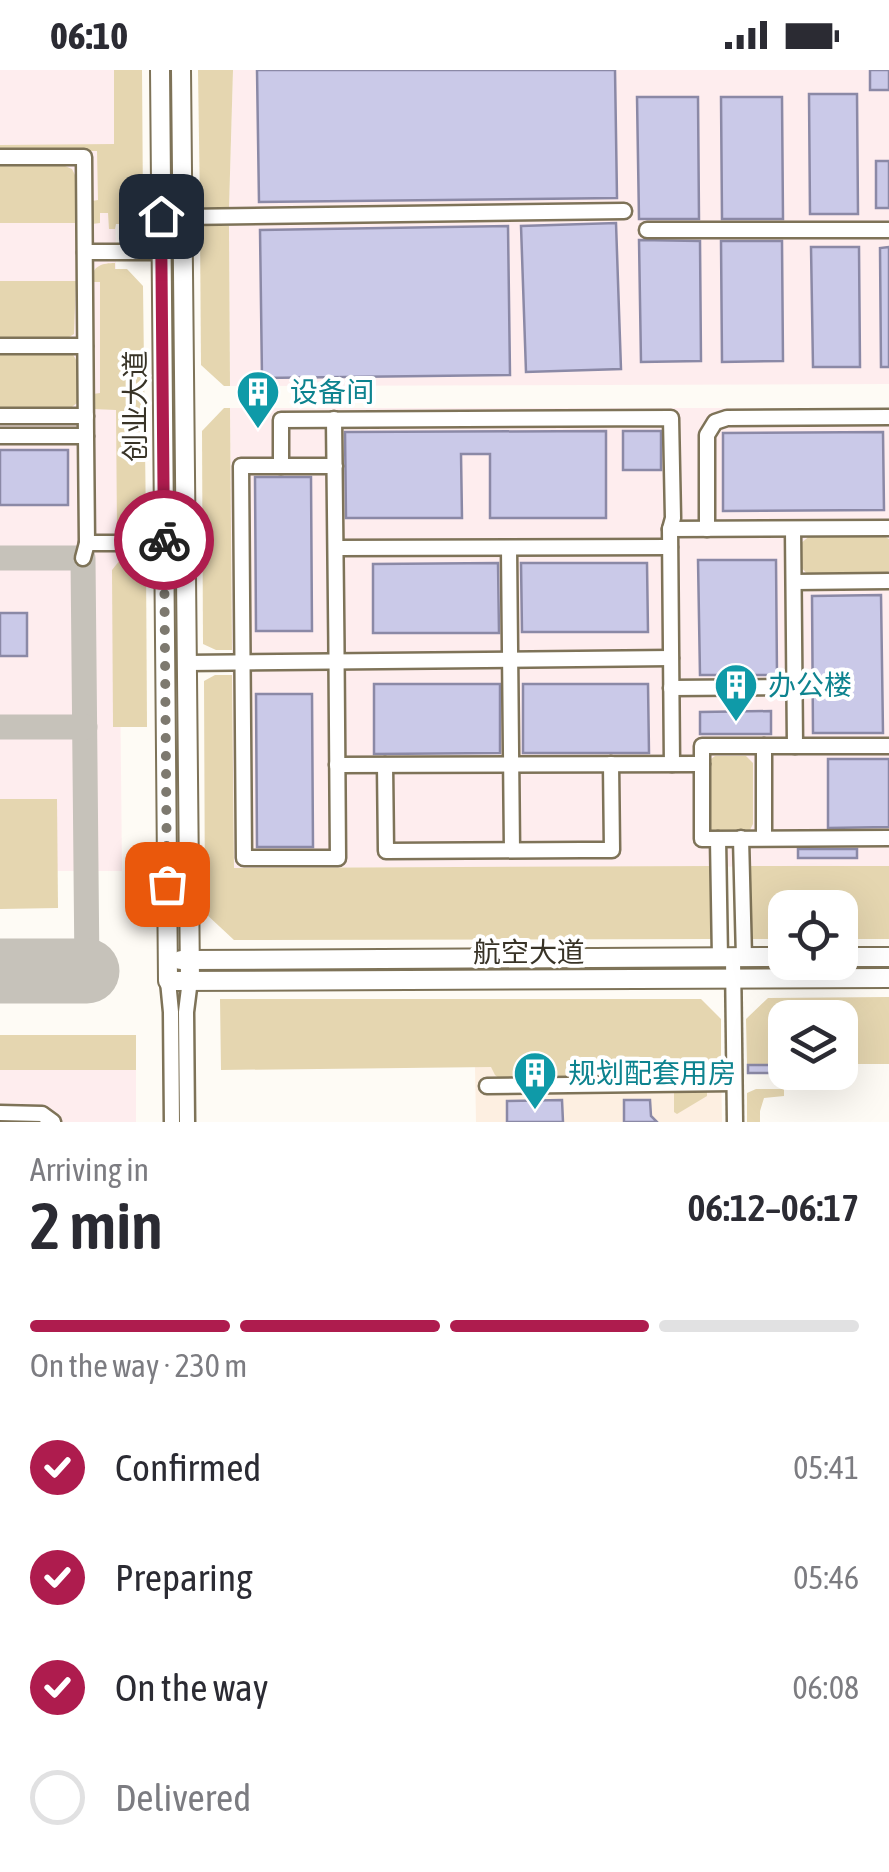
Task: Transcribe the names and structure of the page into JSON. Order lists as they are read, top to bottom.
{
  "streets": {
    "main road": ["创业大道", "航空大道"]
  },
  "crossings": [
    ["创业大道", "航空大道"]
  ],
  "places": {
    "building": ["设备间", "办公楼", "规划配套用房"]
  },
  "page": {
    "status": "06:10",
    "heading": ["2 min", "Arriving in", "06:12–06:17"],
    "bar": "On the way · 230 m",
    "list": [
      ["Confirmed", "05:41"],
      ["Preparing", "05:46"],
      ["On the way", "06:08"],
      "Delivered"
    ]
  }
}
